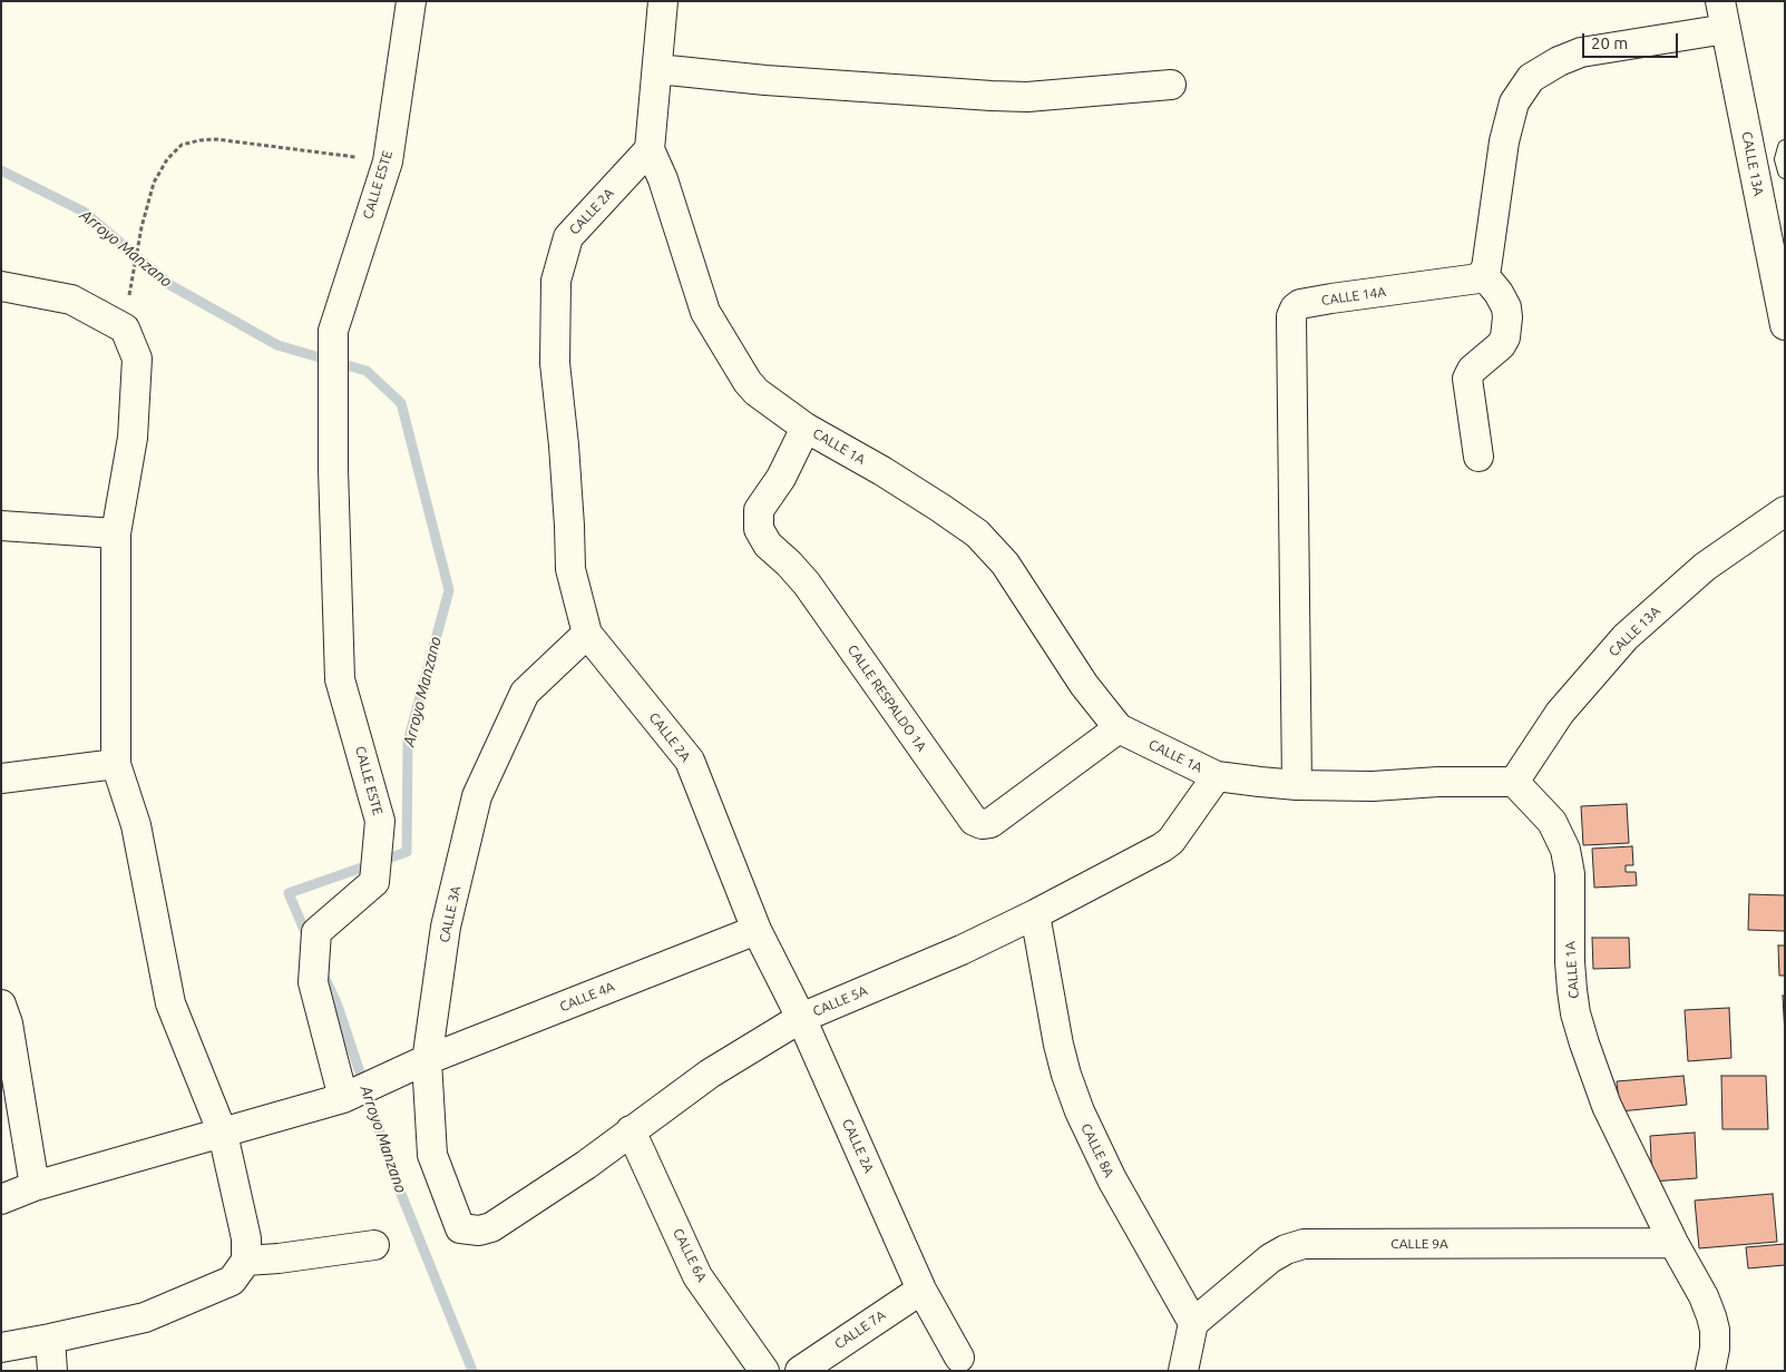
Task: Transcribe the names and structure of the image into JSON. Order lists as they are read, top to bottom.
{
  "streets": {
    "street": [
      "CALLE 13A",
      "CALLE ESTE",
      "CALLE 2A",
      "CALLE 14A",
      "CALLE 1A",
      "CALLE RESPALDO 1A",
      "CALLE 3A",
      "CALLE 4A",
      "CALLE 5A",
      "CALLE 8A",
      "CALLE 9A",
      "CALLE 6A",
      "CALLE 7A"
    ]
  },
  "crossings": [
    ["CALLE 13A", "CALLE 1A"],
    ["CALLE ESTE", "CALLE 4A"],
    ["CALLE 2A", "CALLE 1A"],
    ["CALLE 2A", "CALLE 3A"],
    ["CALLE 2A", "CALLE 4A"],
    ["CALLE 2A", "CALLE 5A"],
    ["CALLE 2A", "CALLE 7A"],
    ["CALLE 14A", "CALLE 1A"],
    ["CALLE 1A", "CALLE RESPALDO 1A"],
    ["CALLE 1A", "CALLE 5A"],
    ["CALLE 1A", "CALLE 9A"],
    ["CALLE 3A", "CALLE 4A"],
    ["CALLE 3A", "CALLE 5A"],
    ["CALLE 5A", "CALLE 8A"],
    ["CALLE 5A", "CALLE 6A"],
    ["CALLE 8A", "CALLE 9A"]
  ],
  "water": ["Arroyo Manzano"],
  "scale_bar": "20 m"
}
